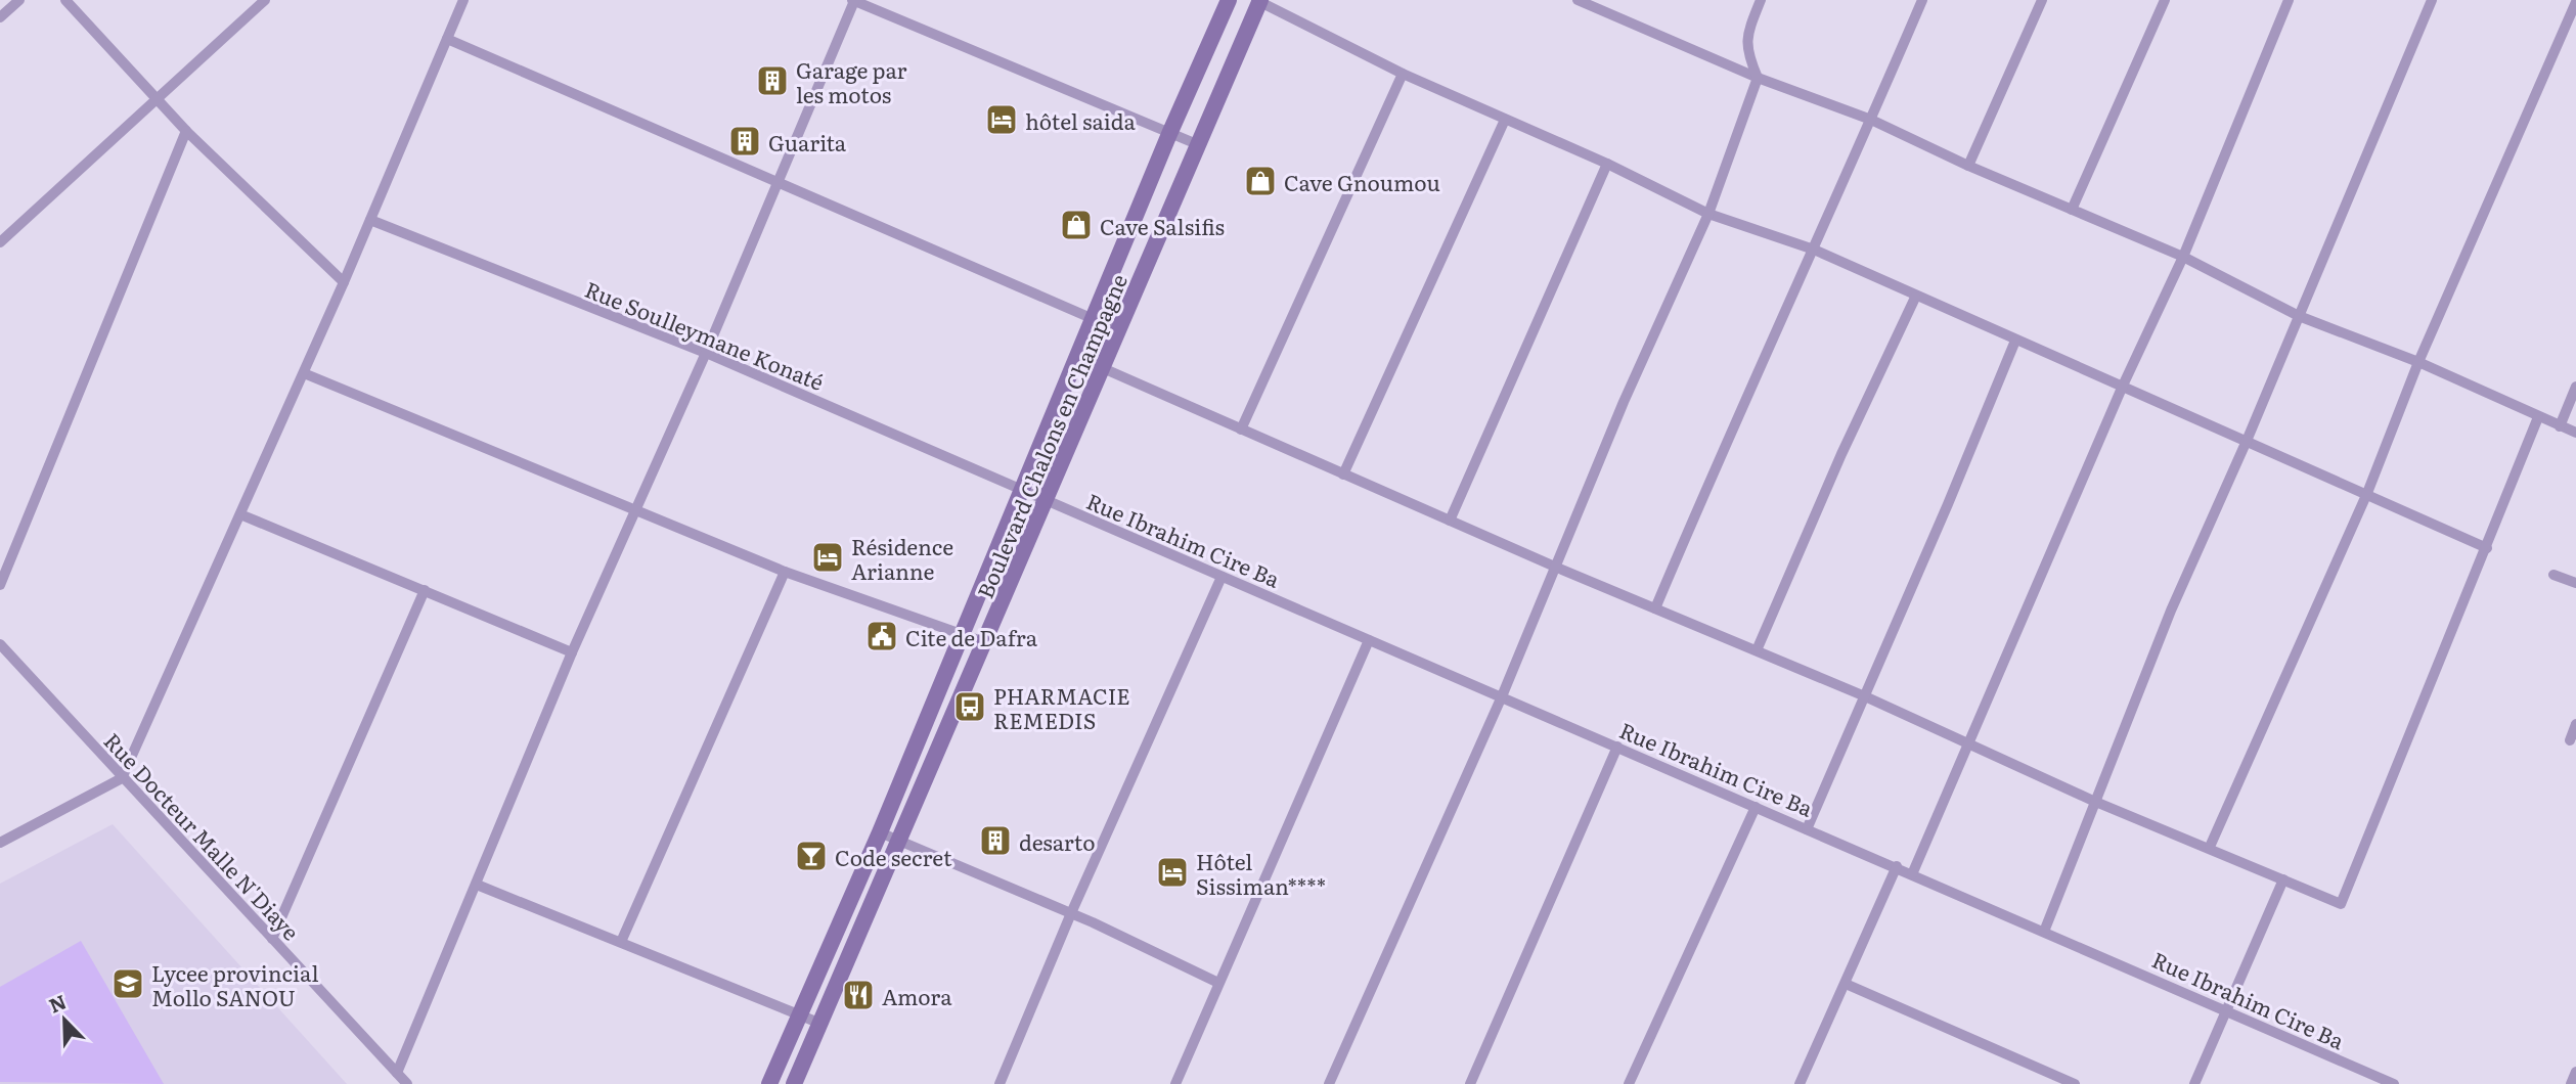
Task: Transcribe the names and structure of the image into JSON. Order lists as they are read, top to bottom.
{
  "streets": {
    "main road": ["Boulevard Chalons en Champagne"],
    "street": ["Rue Soulleymane Konaté", "Rue Ibrahim Cire Ba", "Rue Docteur Malle N'Diaye"]
  },
  "crossings": [
    ["Rue Soulleymane Konaté", "Boulevard Chalons en Champagne"],
    ["Rue Soulleymane Konaté", "Rue Ibrahim Cire Ba"],
    ["Boulevard Chalons en Champagne", "Rue Ibrahim Cire Ba"]
  ],
  "places": {
    "building": ["Garage par les motos", "Guarita", "desarto"],
    "hotel": ["hôtel saida", "Résidence Arianne", "Hôtel Sissiman****"],
    "shop": ["Cave Gnoumou", "Cave Salsifis"],
    "public building": ["Cite de Dafra"],
    "bus stop": ["PHARMACIE REMEDIS"],
    "bar": ["Code secret"],
    "school or university": ["Lycee provincial Mollo SANOU"],
    "restaurant": ["Amora"]
  },
  "north": "top left"
}
